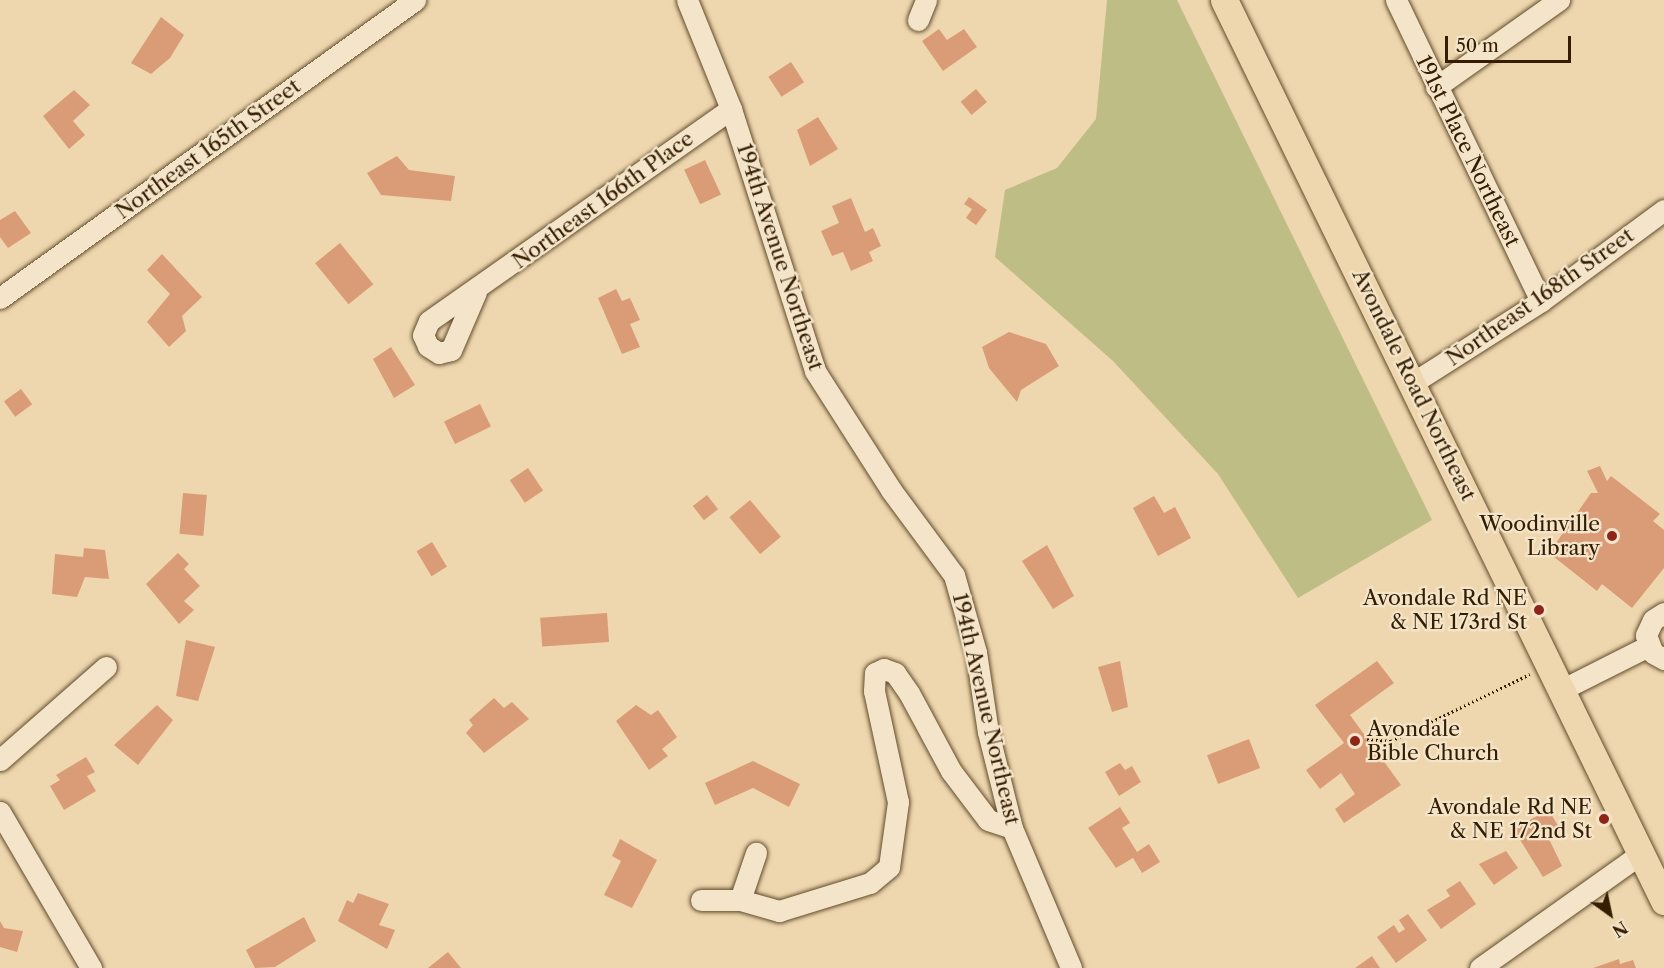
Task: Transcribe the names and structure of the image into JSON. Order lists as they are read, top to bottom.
{
  "streets": {
    "main road": ["Avondale Road Northeast"],
    "street": [
      "Northeast 165th Street",
      "191st Place Northeast",
      "Northeast 166th Place",
      "194th Avenue Northeast",
      "Northeast 168th Street"
    ]
  },
  "crossings": [
    ["191st Place Northeast", "Northeast 168th Street"],
    ["Northeast 166th Place", "194th Avenue Northeast"],
    ["Northeast 168th Street", "Avondale Road Northeast"]
  ],
  "places": [
    "Woodinville Library",
    "Avondale Rd NE & NE 173rd St",
    "Avondale Bible Church",
    "Avondale Rd NE & NE 172nd St"
  ],
  "scale_bar": "50 m",
  "north": "bottom right"
}
